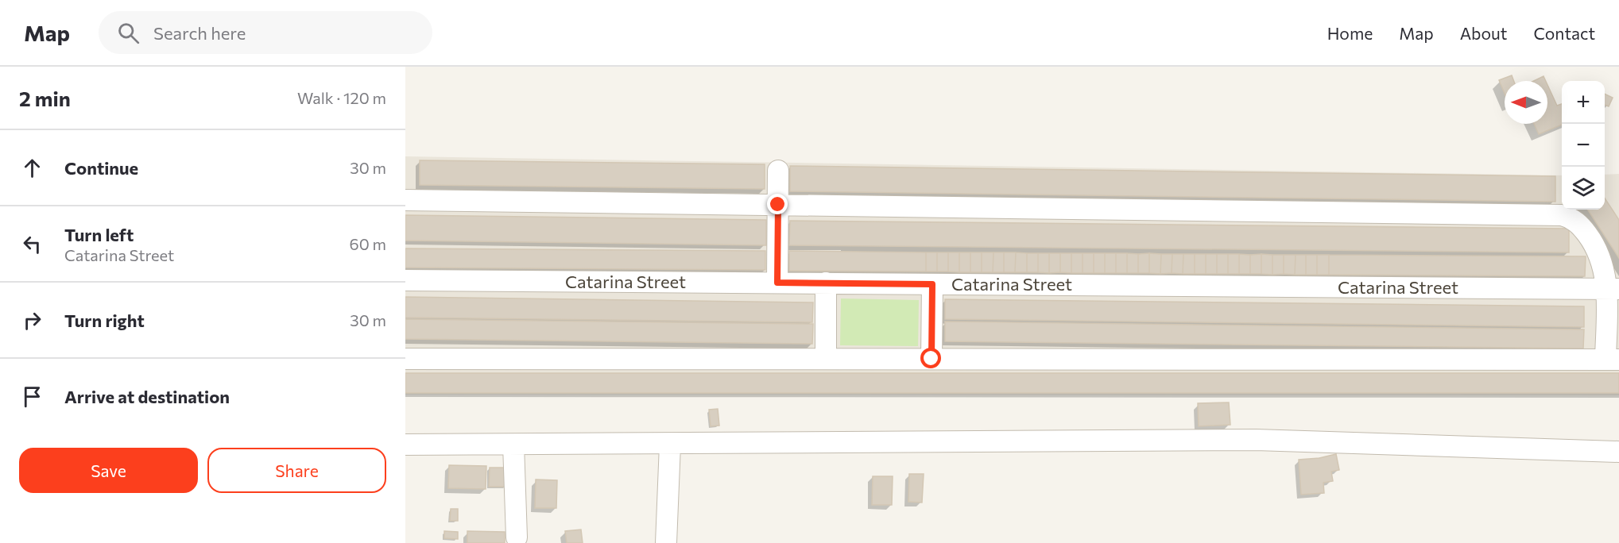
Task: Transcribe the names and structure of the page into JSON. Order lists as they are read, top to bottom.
{
  "streets": {
    "street": ["Catarina Street"]
  },
  "north": "left",
  "page": {
    "header": "Map",
    "search": "Search here",
    "nav": [
      "Home",
      "Map",
      "About",
      "Contact"
    ],
    "heading": ["2 min", "Walk · 120 m"],
    "map_buttons": ["+", "−"],
    "list": [
      ["Continue", "30 m"],
      ["Turn left", "Catarina Street", "60 m"],
      ["Turn right", "30 m"],
      "Arrive at destination"
    ],
    "buttons": ["Save", "Share"]
  }
}
